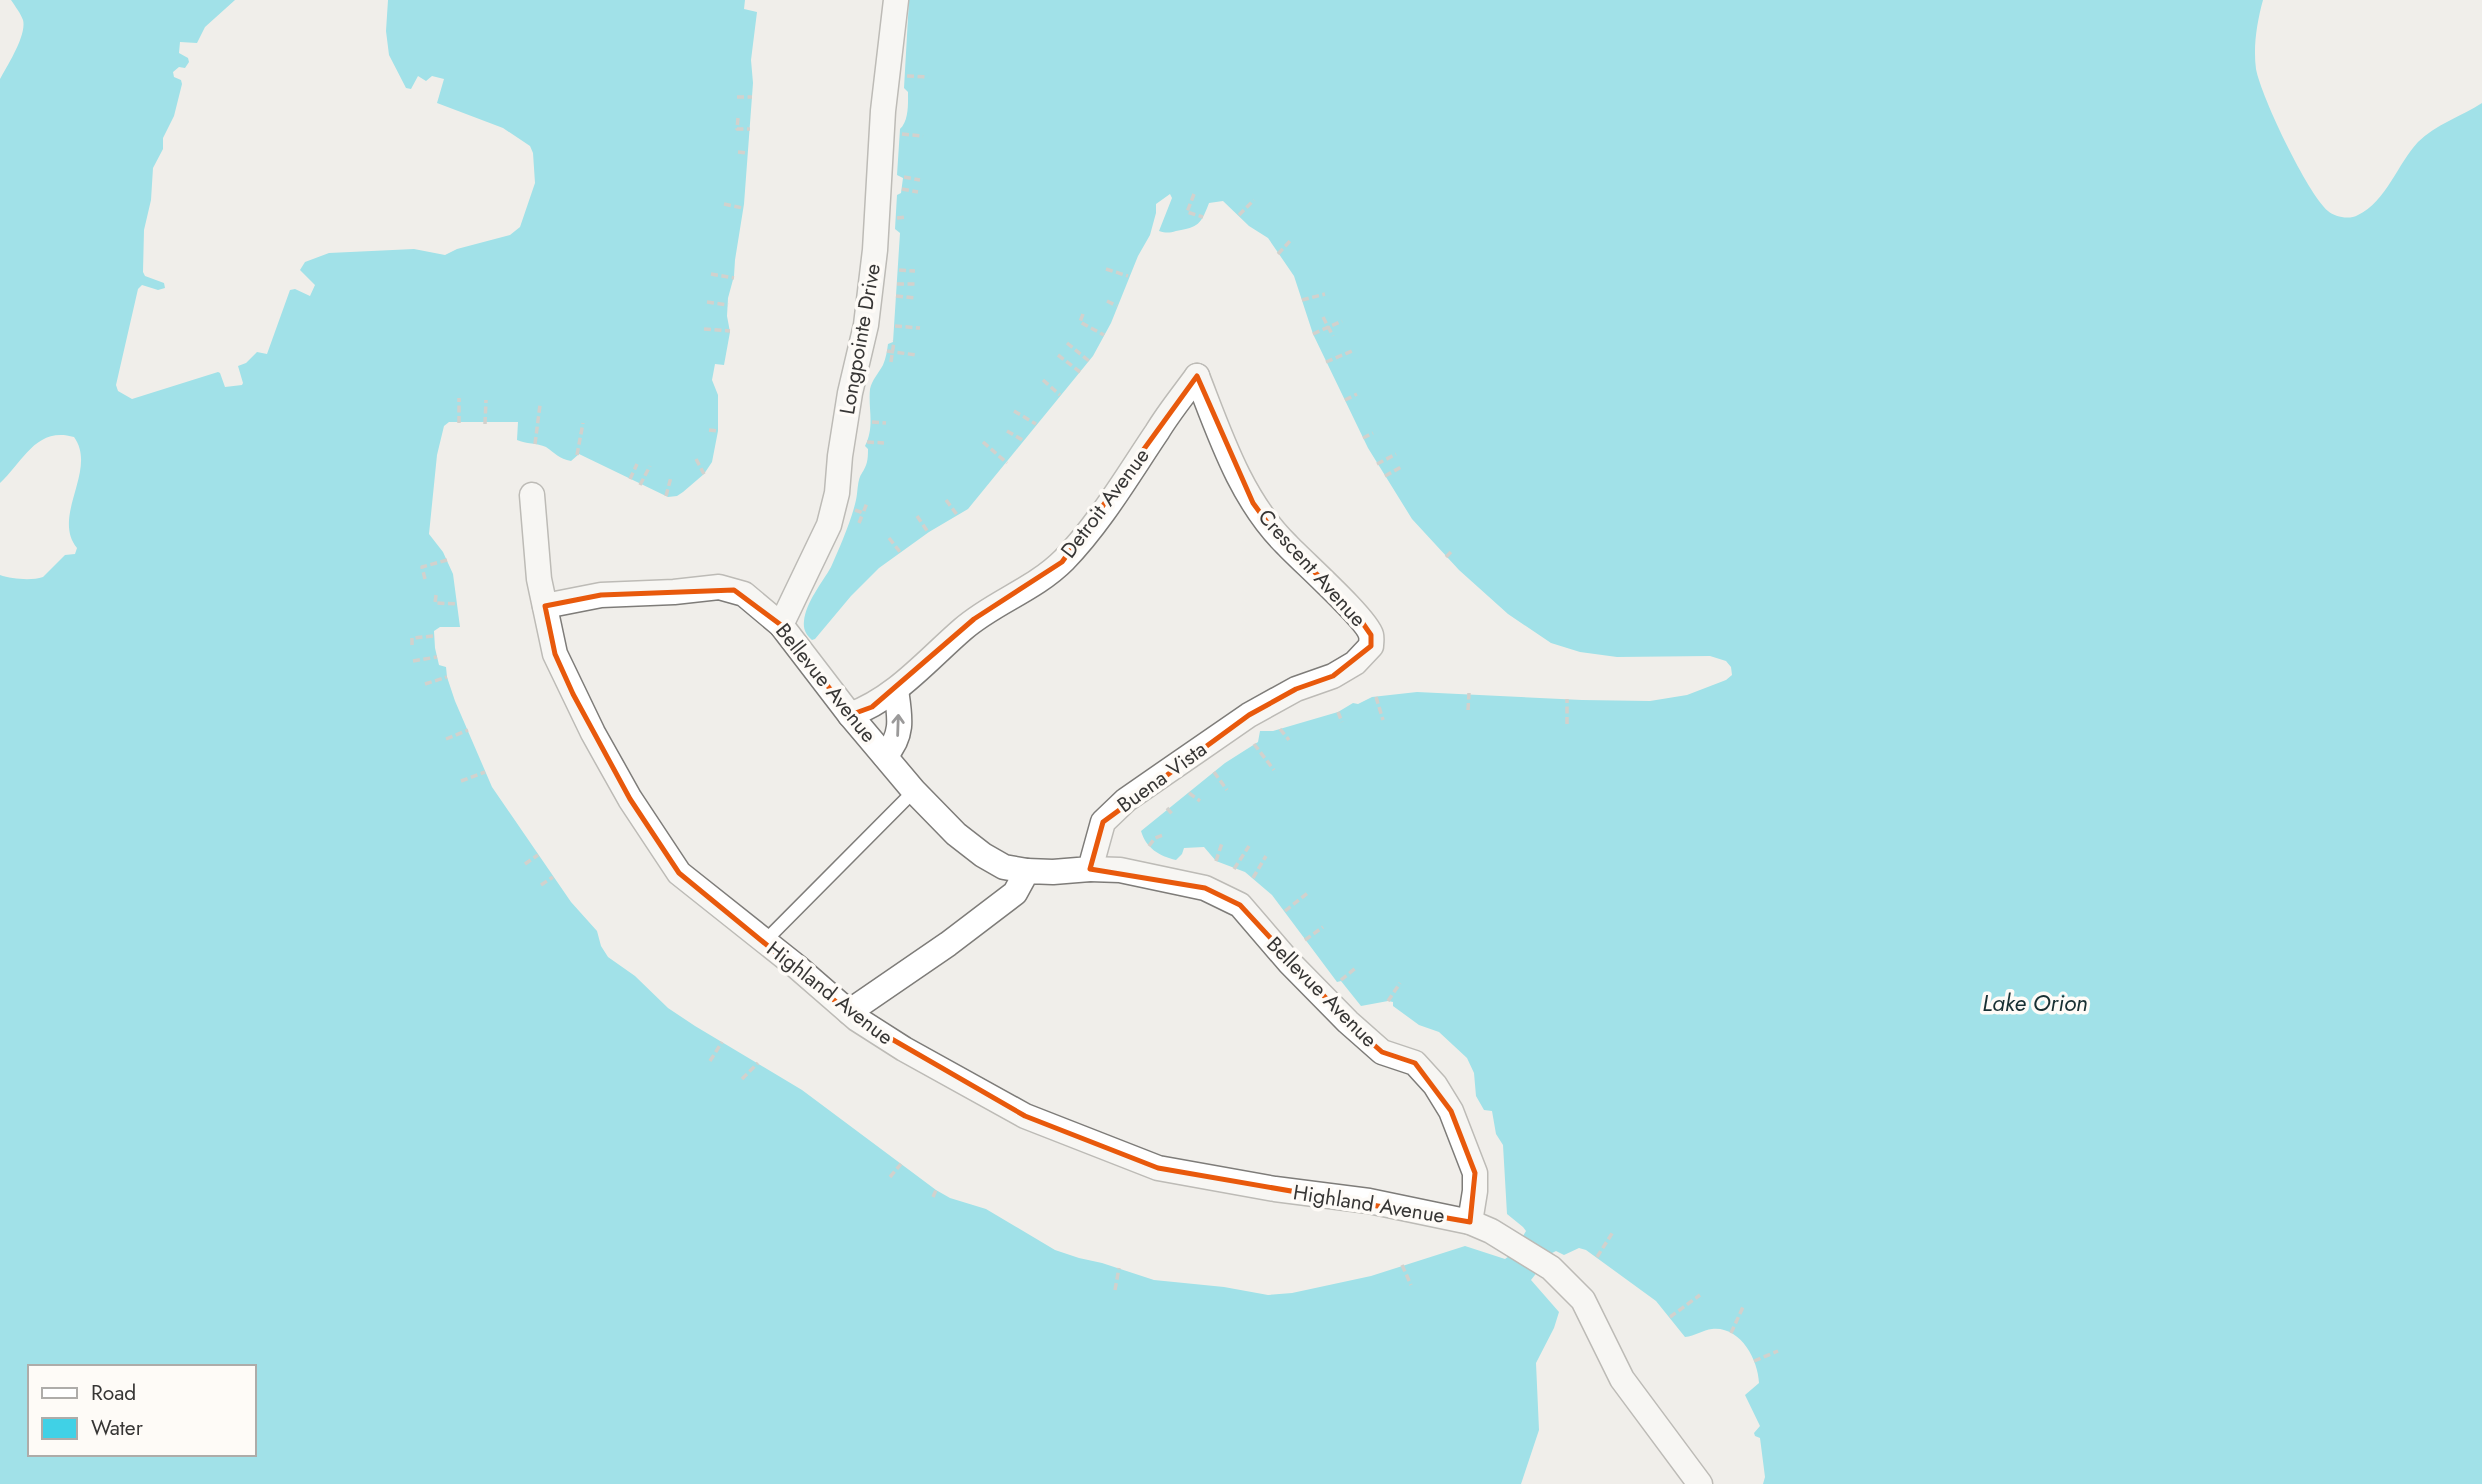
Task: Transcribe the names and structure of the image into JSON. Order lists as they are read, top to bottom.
{
  "streets": {
    "street": [
      "Longpointe Drive",
      "Detroit Avenue",
      "Crescent Avenue",
      "Bellevue Avenue",
      "Buena Vista",
      "Highland Avenue"
    ]
  },
  "crossings": [
    ["Longpointe Drive", "Bellevue Avenue"],
    ["Detroit Avenue", "Crescent Avenue"],
    ["Detroit Avenue", "Bellevue Avenue"],
    ["Crescent Avenue", "Buena Vista"],
    ["Bellevue Avenue", "Buena Vista"],
    ["Bellevue Avenue", "Highland Avenue"]
  ],
  "water": ["Lake Orion"],
  "legend": ["Road", "Water"]
}
